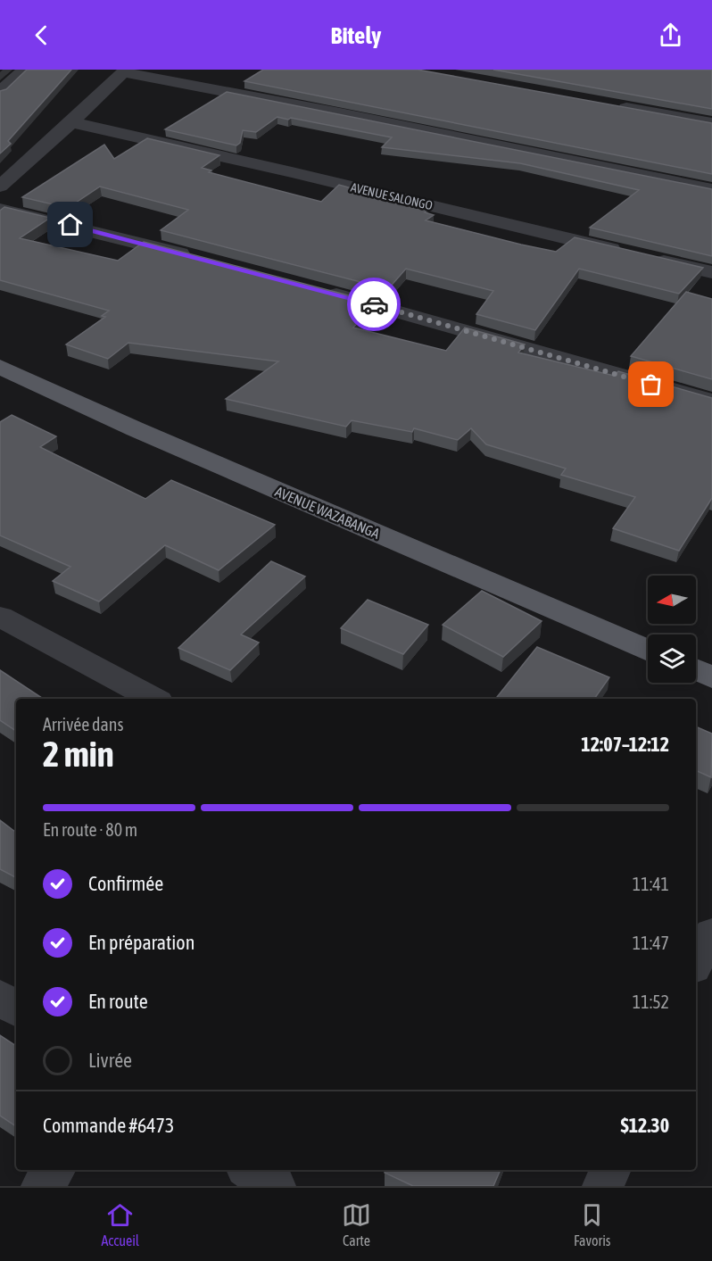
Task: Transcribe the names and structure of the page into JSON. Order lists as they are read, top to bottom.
{
  "streets": {
    "main road": ["AVENUE WAZABANGA"],
    "street": ["AVENUE SALONGO"]
  },
  "north": "left",
  "page": {
    "header": "Bitely",
    "heading": ["2 min", "Arrivée dans", "12:07–12:12"],
    "panel": ["Commande #6473", "$12.30"],
    "bar": "En route · 80 m",
    "list": [
      ["Confirmée", "11:41"],
      ["En préparation", "11:47"],
      ["En route", "11:52"],
      "Livrée"
    ],
    "tabs": ["Accueil", "Carte", "Favoris"]
  }
}
